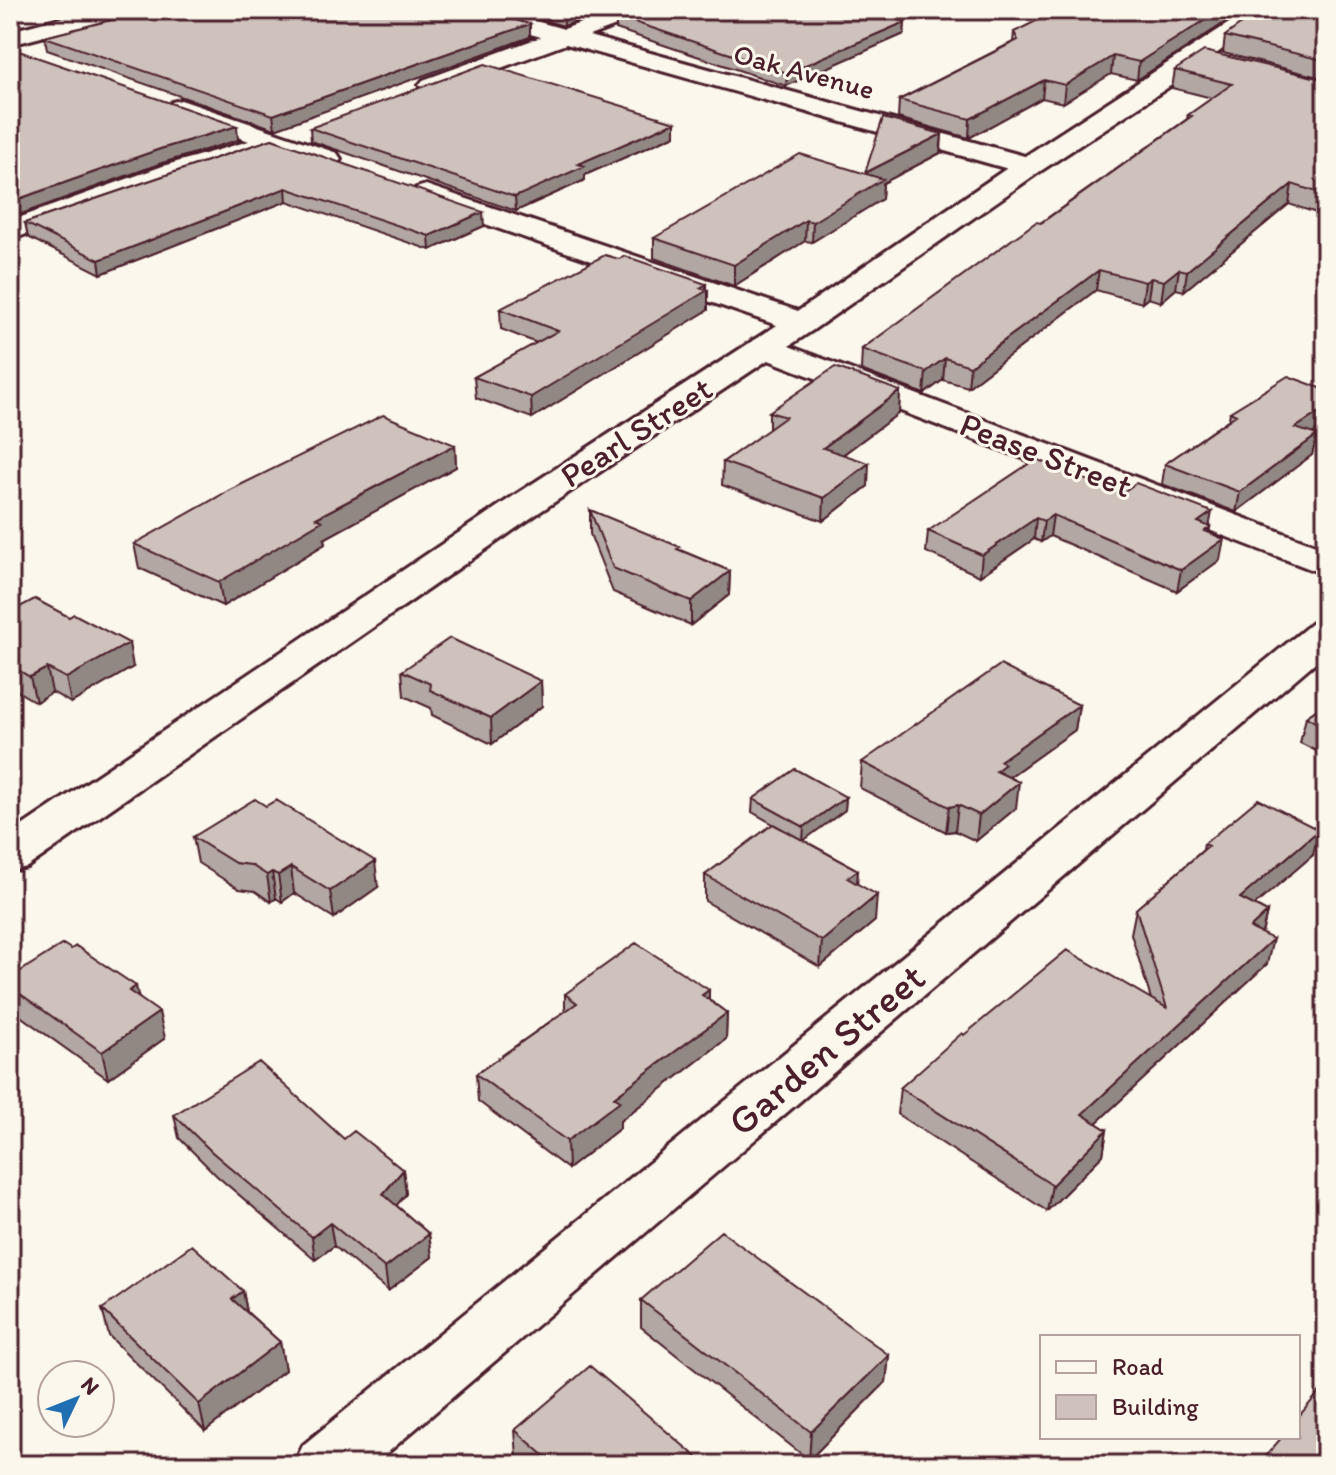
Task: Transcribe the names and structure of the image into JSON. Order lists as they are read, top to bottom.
{
  "streets": {
    "street": [
      "Oak Avenue",
      "Pearl Street",
      "Pease Street",
      "Garden Street"
    ]
  },
  "crossings": [
    ["Oak Avenue", "Pearl Street"],
    ["Pearl Street", "Pease Street"]
  ],
  "legend": ["Road", "Building"],
  "north": "top right"
}
